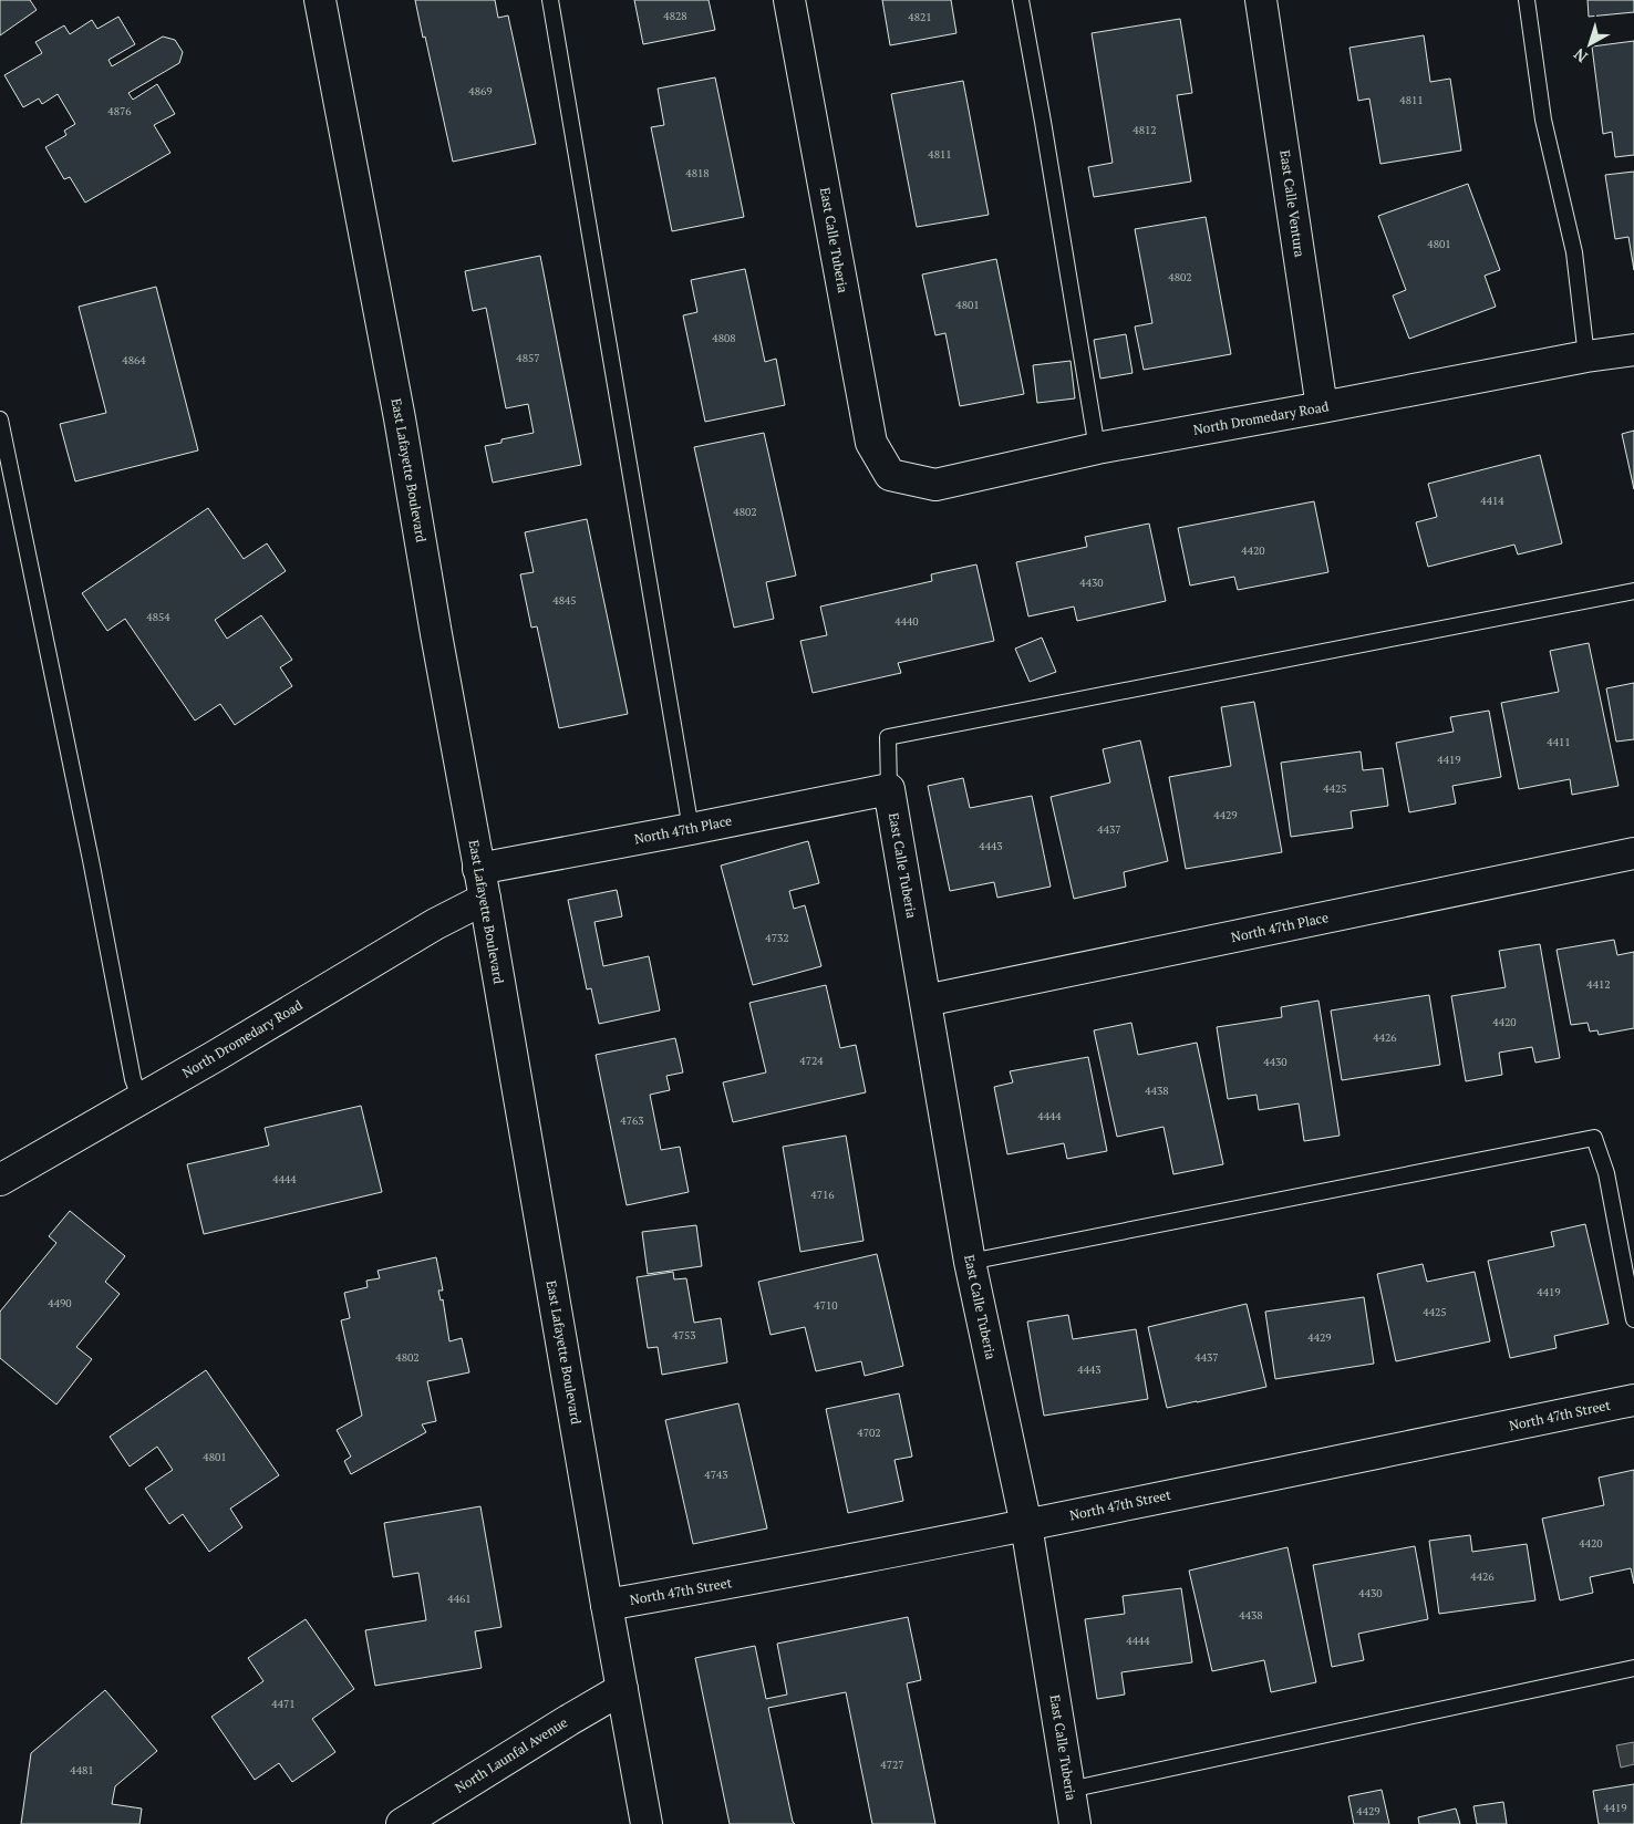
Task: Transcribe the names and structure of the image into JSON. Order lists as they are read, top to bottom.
{
  "streets": {
    "street": [
      "East Calle Ventura",
      "East Calle Tuberia",
      "North Dromedary Road",
      "East Lafayette Boulevard",
      "North 47th Place",
      "North 47th Street",
      "North Launfal Avenue"
    ]
  },
  "crossings": [
    ["East Calle Ventura", "North Dromedary Road"],
    ["East Calle Tuberia", "North Dromedary Road"],
    ["East Calle Tuberia", "North 47th Place"],
    ["East Calle Tuberia", "North 47th Street"],
    ["North Dromedary Road", "East Lafayette Boulevard"],
    ["East Lafayette Boulevard", "North 47th Place"],
    ["East Lafayette Boulevard", "North 47th Street"],
    ["East Lafayette Boulevard", "North Launfal Avenue"]
  ],
  "house_numbers": [
    "4828",
    "4821",
    "4869",
    "4811",
    "4876",
    "4812",
    "4811",
    "4818",
    "4801",
    "4802",
    "4801",
    "4808",
    "4857",
    "4864",
    "4414",
    "4802",
    "4420",
    "4430",
    "4845",
    "4854",
    "4440",
    "4411",
    "4419",
    "4425",
    "4429",
    "4437",
    "4443",
    "4732",
    "4412",
    "4420",
    "4426",
    "4724",
    "4430",
    "4438",
    "4444",
    "4763",
    "4444",
    "4716",
    "4419",
    "4490",
    "4710",
    "4425",
    "4753",
    "4429",
    "4802",
    "4437",
    "4443",
    "4702",
    "4801",
    "4743",
    "4420",
    "4426",
    "4430",
    "4461",
    "4438",
    "4444",
    "4471",
    "4727",
    "4481",
    "4419",
    "4429"
  ],
  "north": "bottom left"
}
